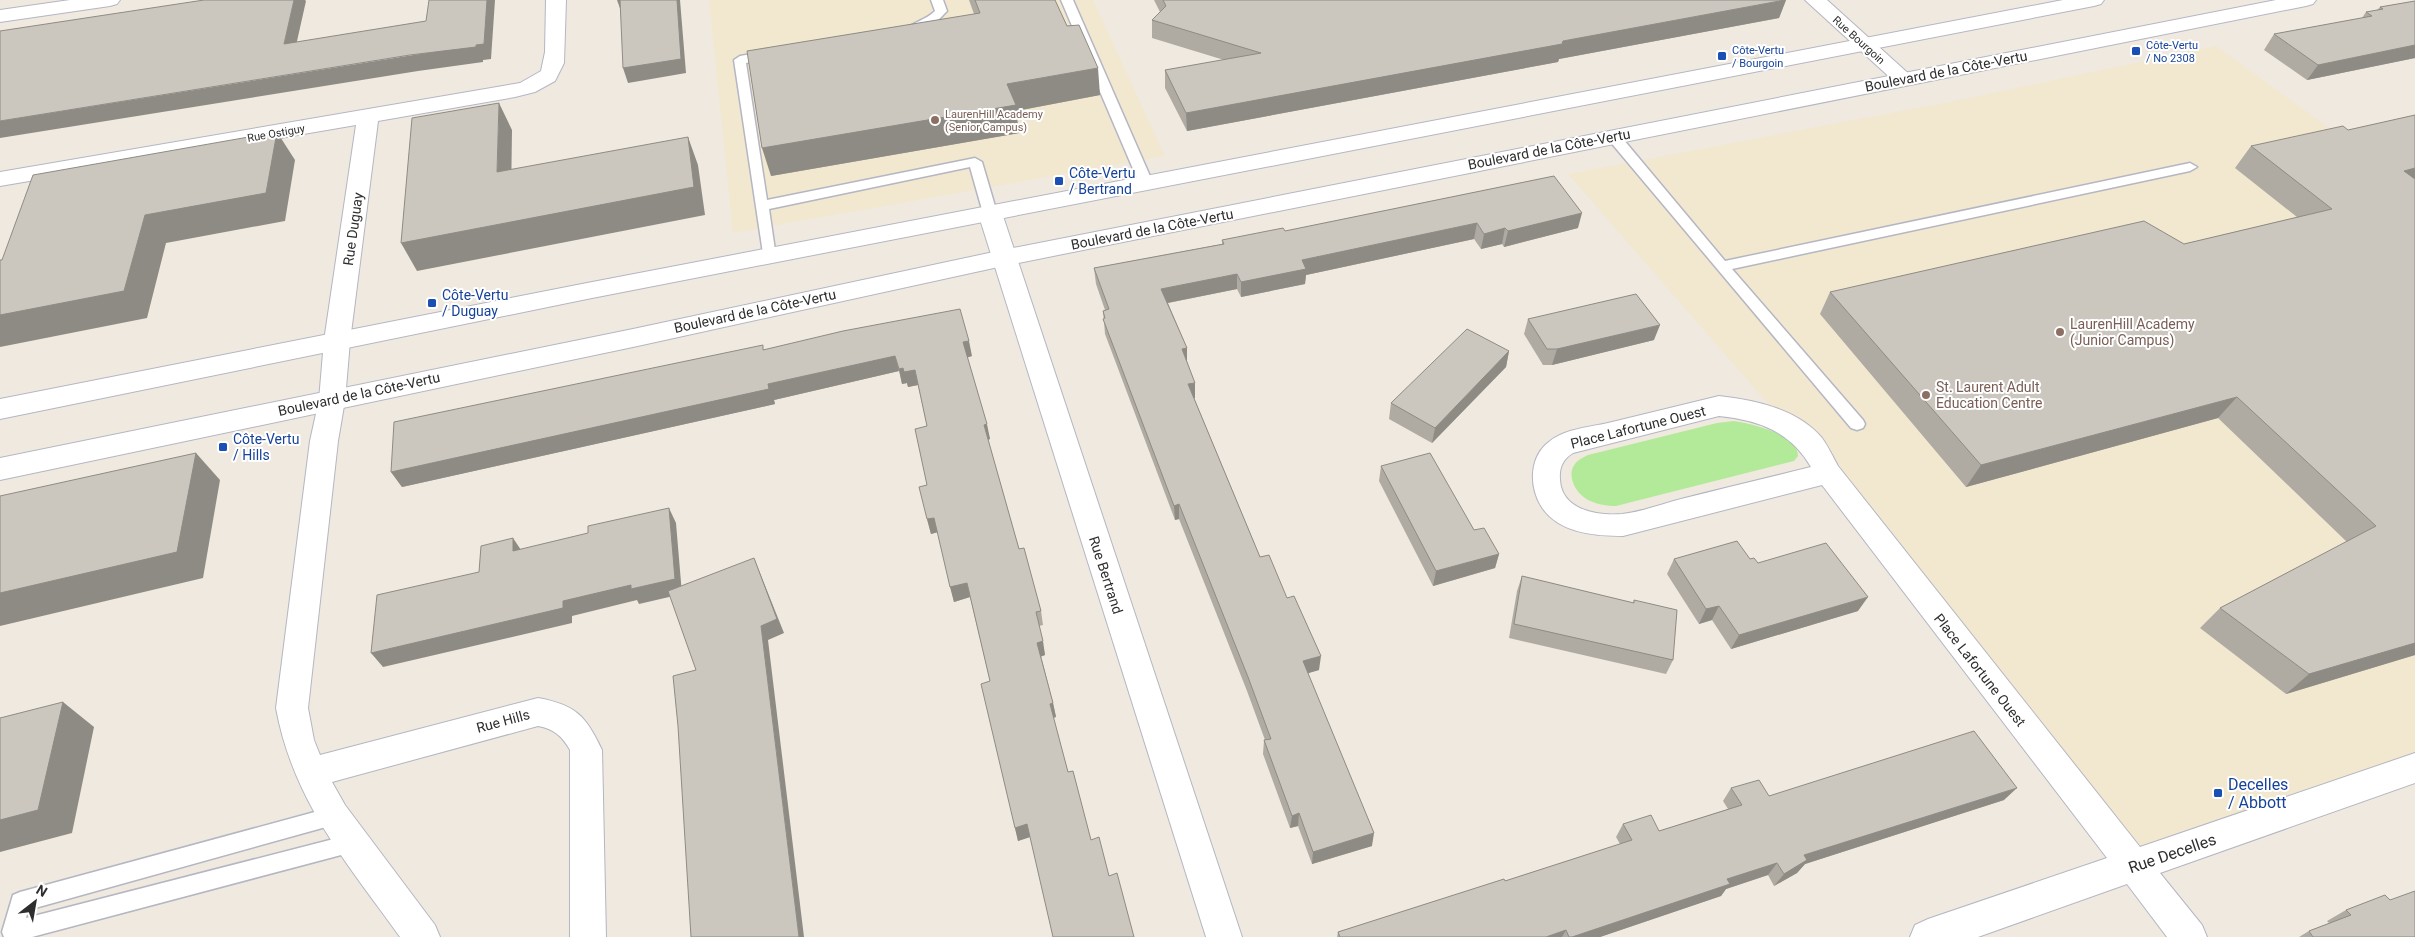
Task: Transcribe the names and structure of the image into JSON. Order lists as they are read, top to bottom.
{
  "streets": {
    "main road": [
      "Rue Bourgoin",
      "Boulevard de la Côte-Vertu",
      "Rue Ostiguy",
      "Rue Duguay",
      "Place Lafortune Ouest",
      "Rue Bertrand",
      "Rue Hills",
      "Rue Decelles"
    ]
  },
  "crossings": [
    ["Rue Bourgoin", "Boulevard de la Côte-Vertu"],
    ["Boulevard de la Côte-Vertu", "Rue Bertrand"],
    ["Rue Ostiguy", "Rue Duguay"],
    ["Place Lafortune Ouest", "Rue Decelles"]
  ],
  "places": {
    "transit": [
      "Côte-Vertu / No 2308",
      "Côte-Vertu / Bourgoin",
      "Côte-Vertu / Bertrand",
      "Côte-Vertu / Duguay",
      "Côte-Vertu / Hills",
      "Decelles / Abbott"
    ],
    "other": ["LaurenHill Academy (Senior Campus)", "LaurenHill Academy (Junior Campus)", "St. Laurent Adult Education Centre"]
  },
  "north": "top right"
}
